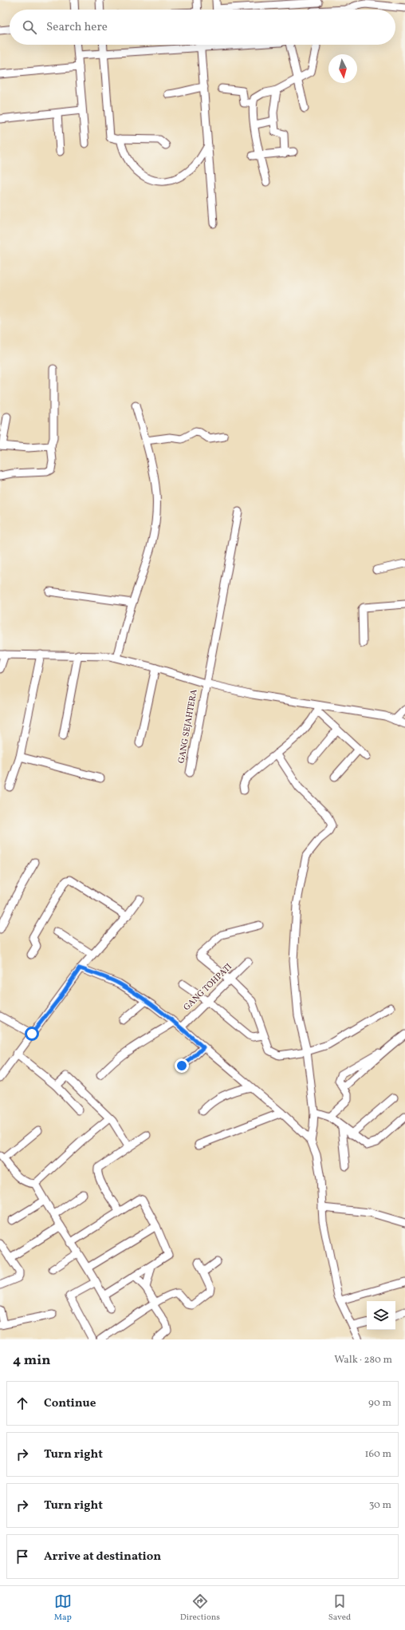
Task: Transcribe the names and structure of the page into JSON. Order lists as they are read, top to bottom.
{
  "streets": {
    "street": ["GANG SEJAHTERA", "GANG TOHPATI"]
  },
  "north": "bottom",
  "page": {
    "search": "Search here",
    "heading": ["4 min", "Walk · 280 m"],
    "list": [
      ["Continue", "90 m"],
      ["Turn right", "160 m"],
      ["Turn right", "30 m"],
      "Arrive at destination"
    ],
    "nav": ["Map", "Directions", "Saved"]
  }
}
